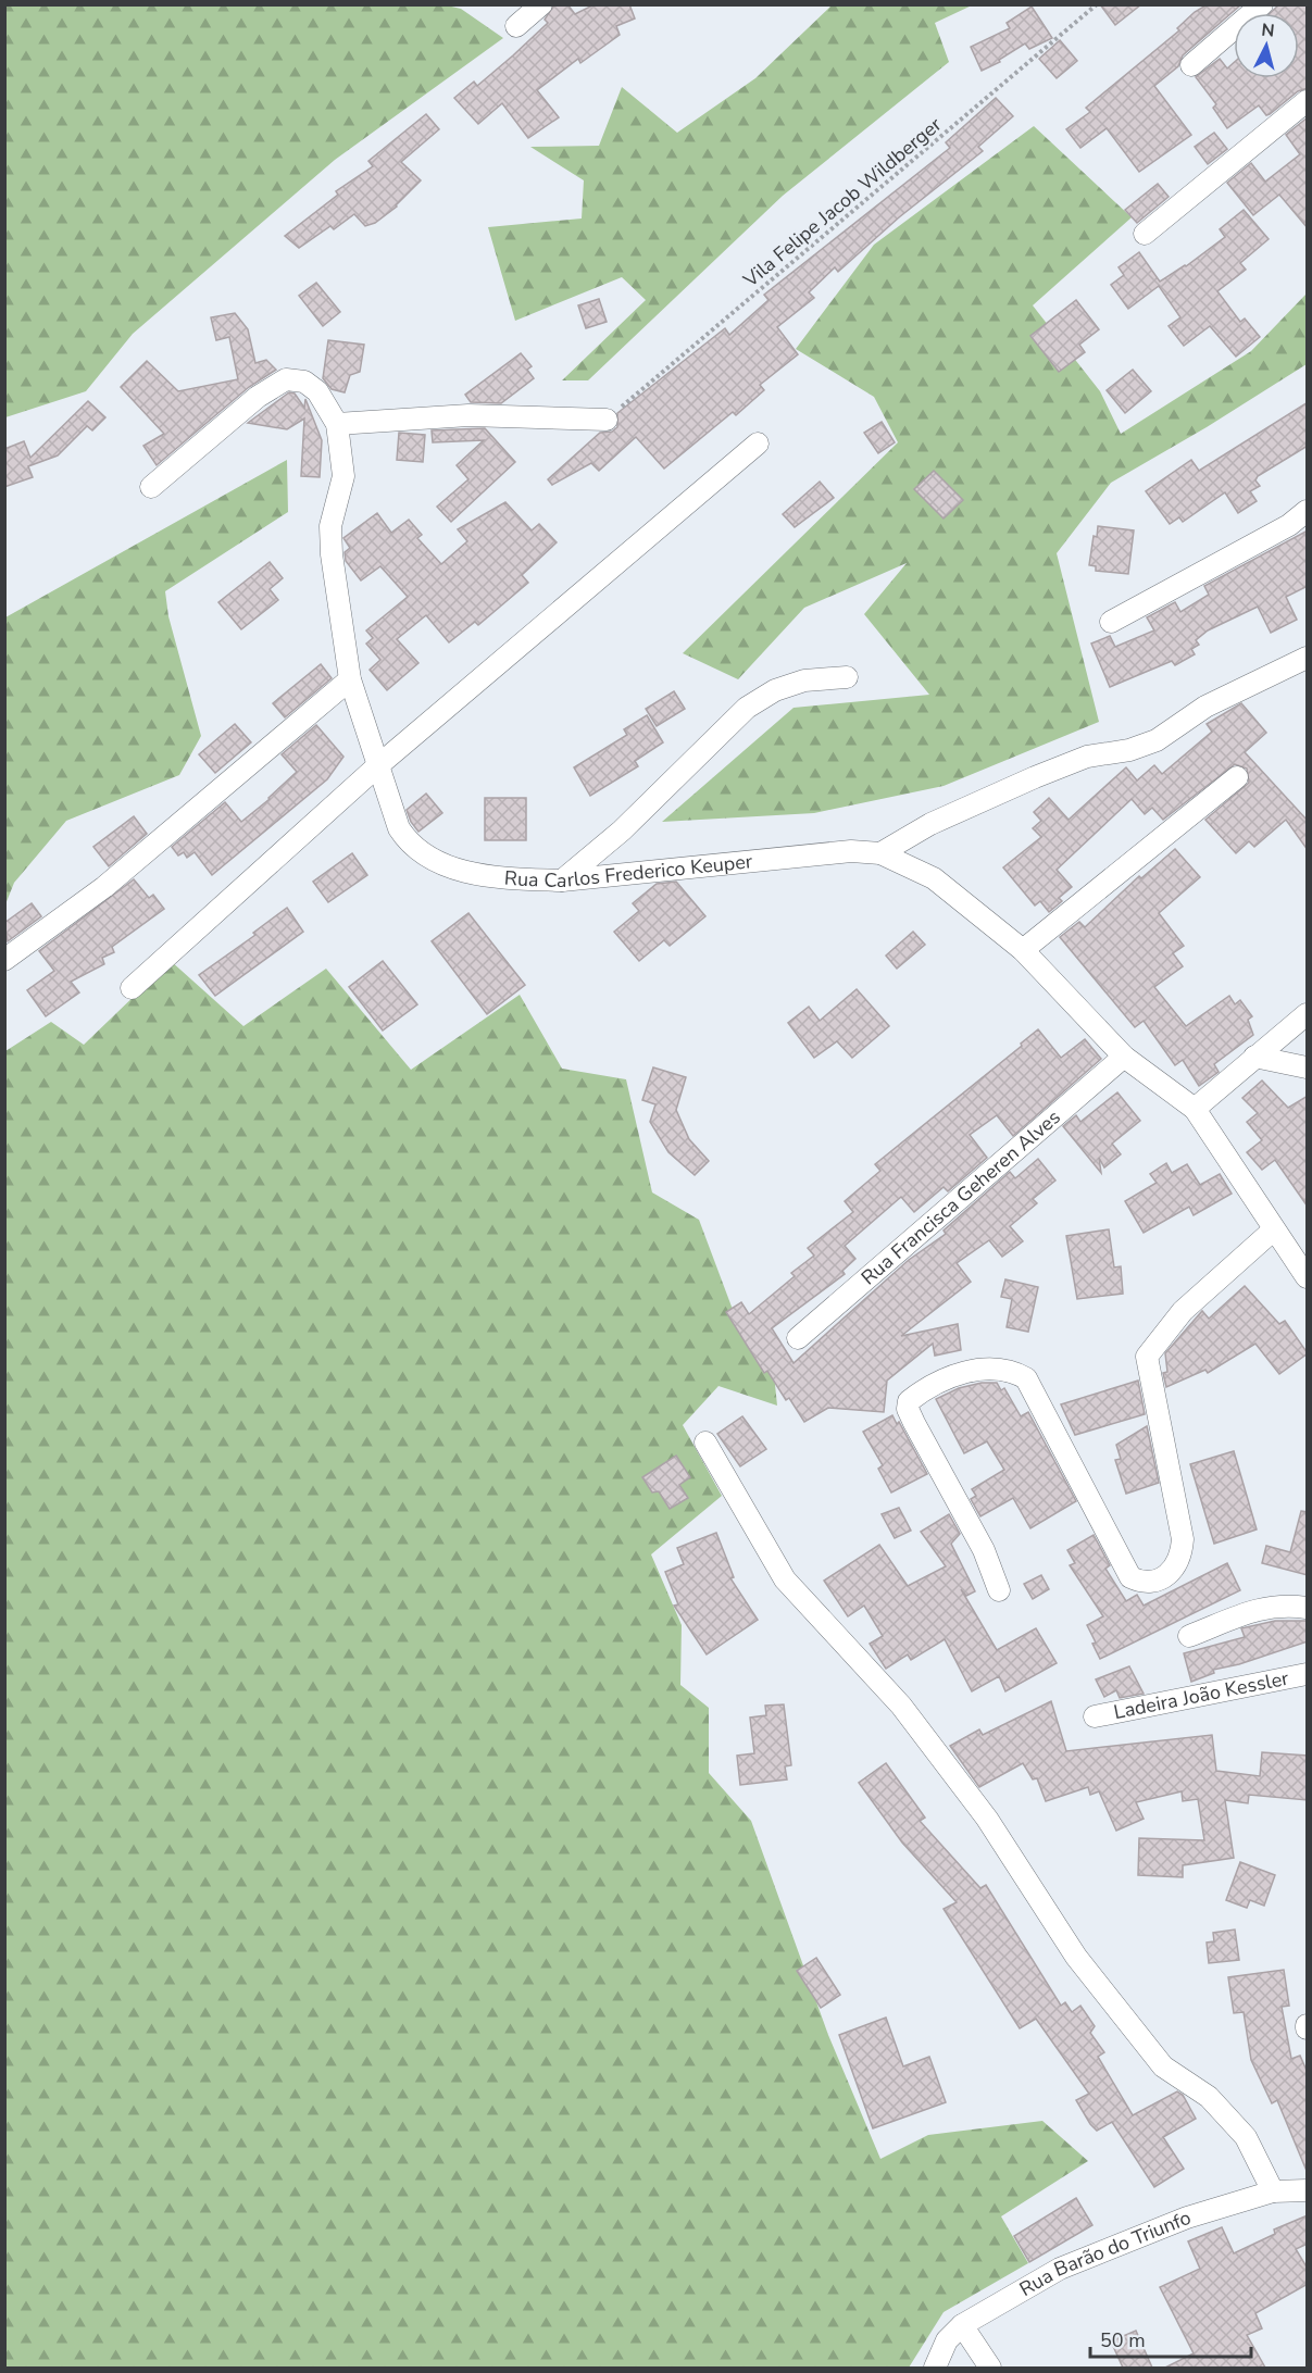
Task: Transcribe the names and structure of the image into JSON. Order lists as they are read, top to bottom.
{
  "streets": {
    "street": [
      "Rua Carlos Frederico Keuper",
      "Rua Francisca Geheren Alves",
      "Ladeira João Kessler",
      "Rua Barão do Triunfo"
    ],
    "path": ["Vila Felipe Jacob Wildberger"]
  },
  "crossings": [
    ["Rua Carlos Frederico Keuper", "Rua Francisca Geheren Alves"]
  ],
  "scale_bar": "50 m",
  "north": "top"
}
